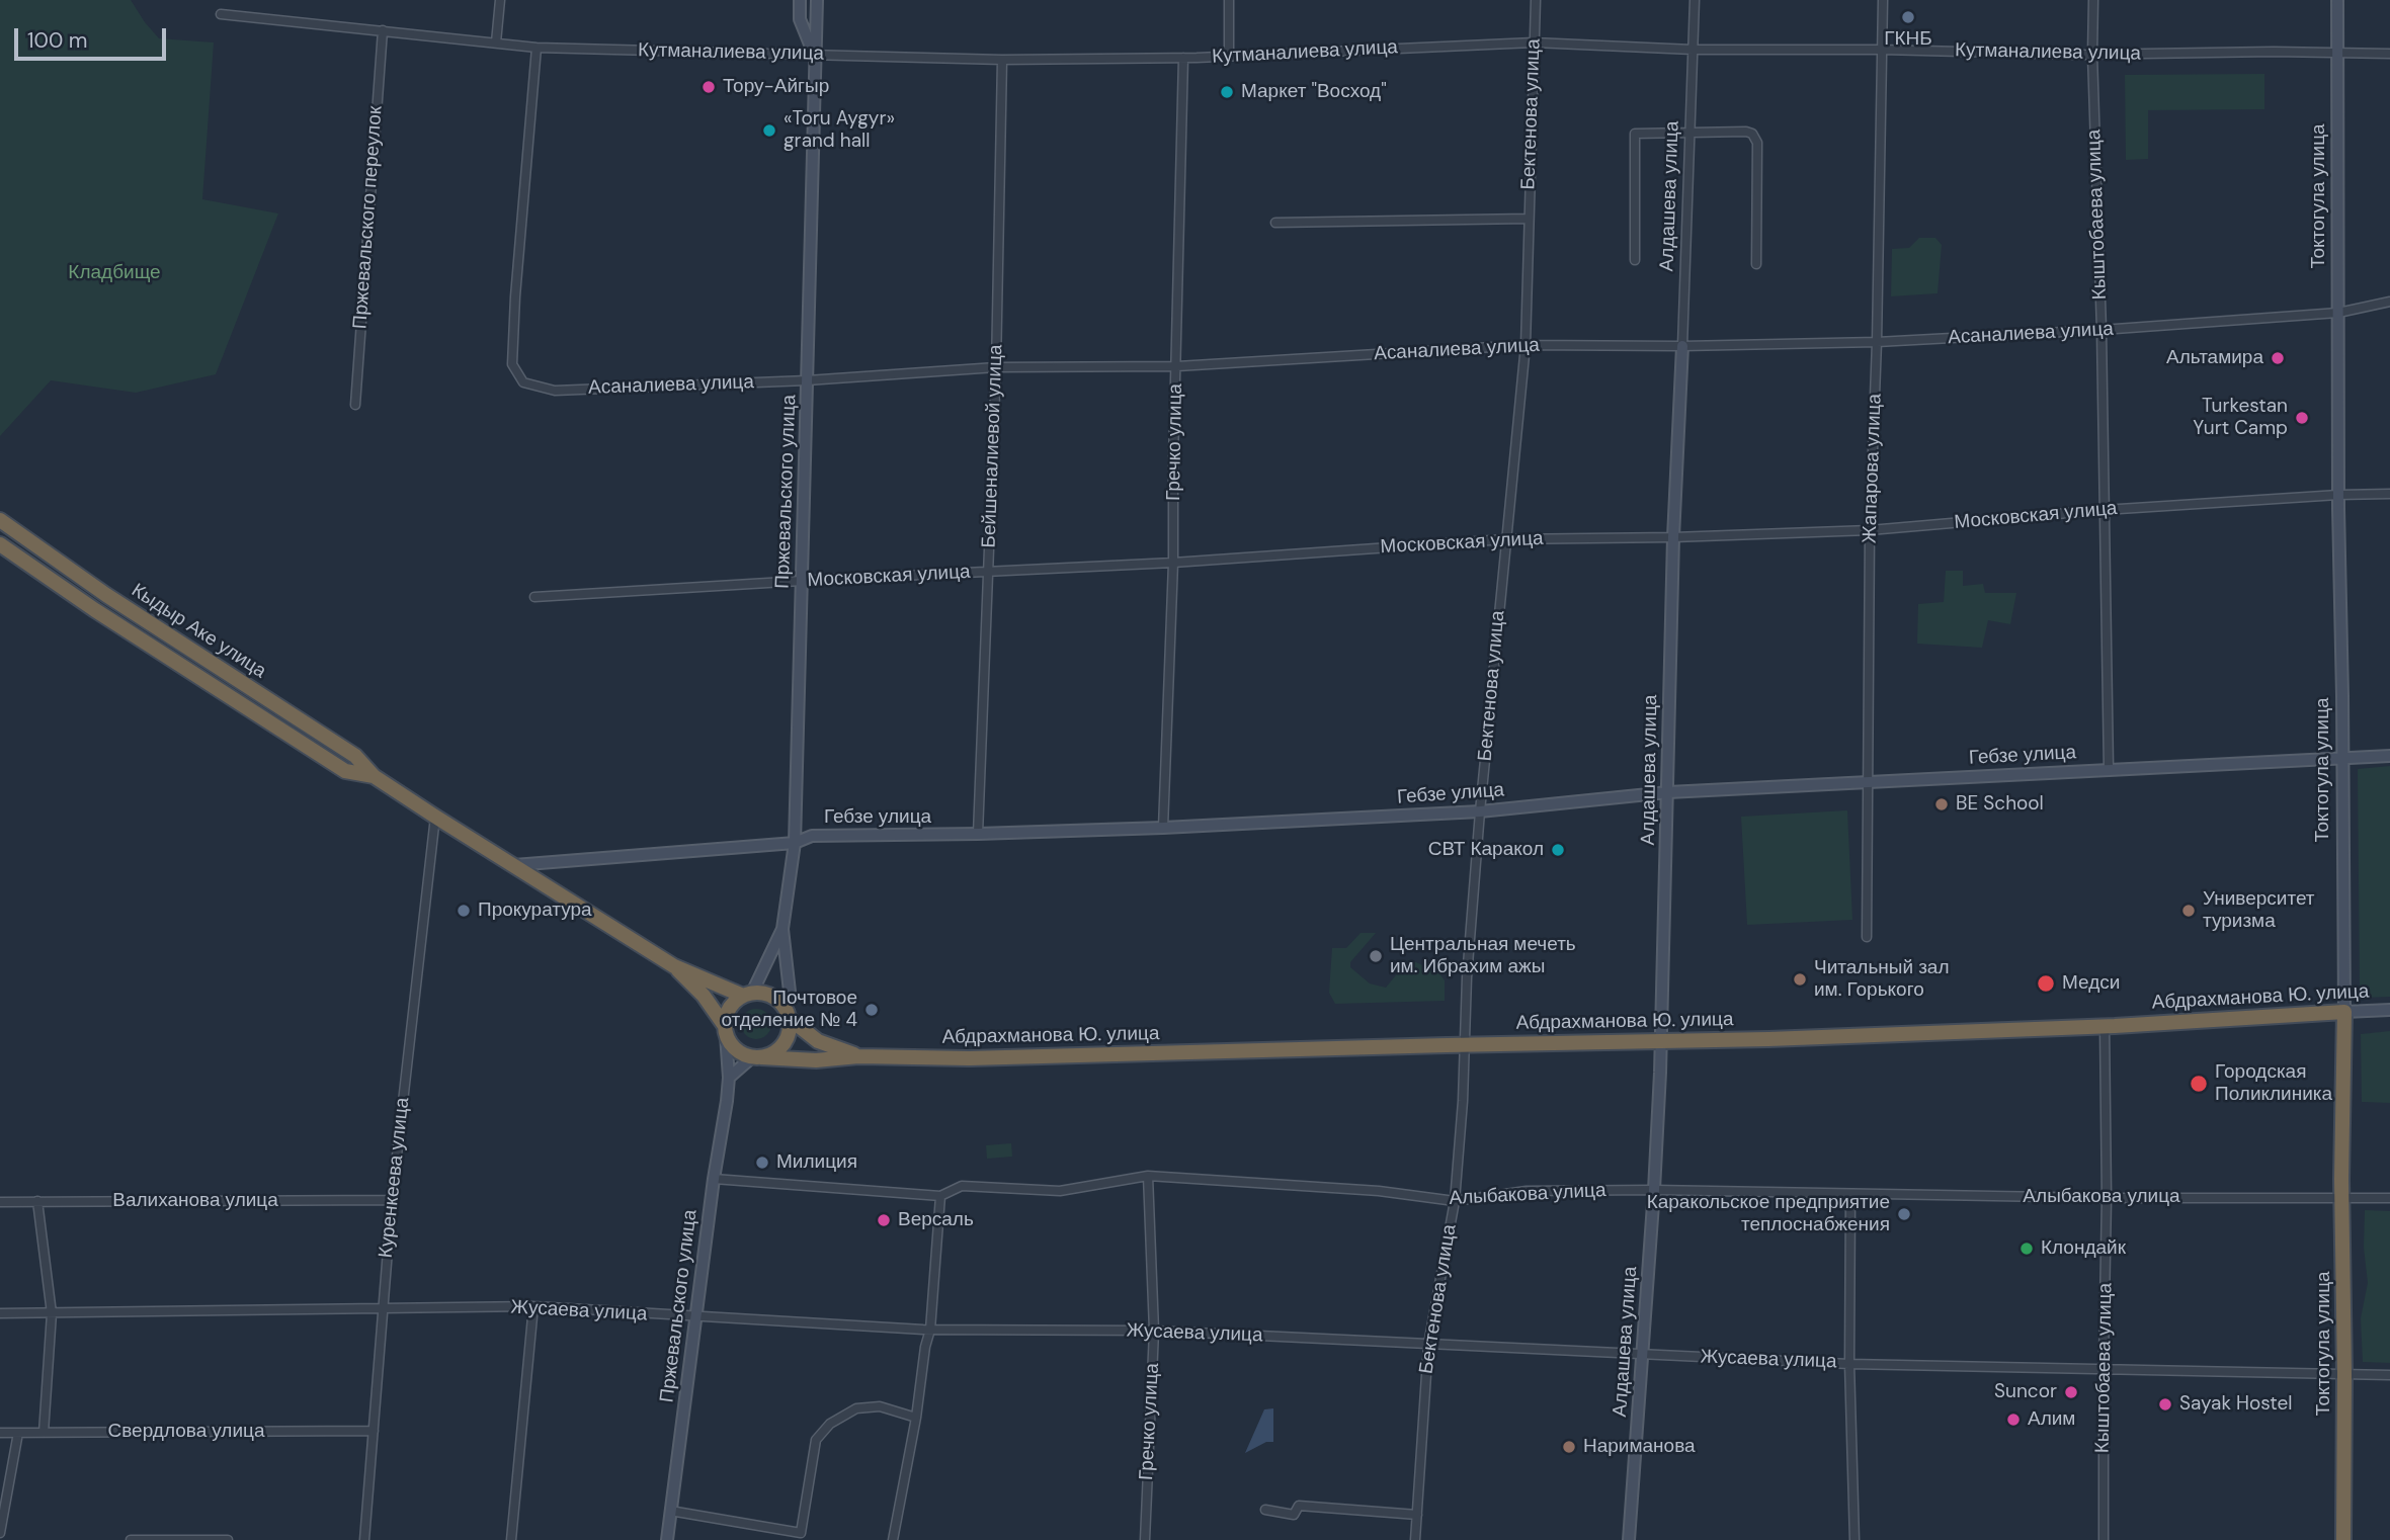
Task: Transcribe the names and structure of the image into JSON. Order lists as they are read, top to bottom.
{
  "streets": {
    "highway": ["Токтогула улица", "Кыдыр Аке улица", "Абдрахманова Ю. улица"],
    "main road": ["Алдашева улица", "Пржевальского улица", "Гебзе улица"],
    "street": [
      "Кутманалиева улица",
      "Бектенова улица",
      "Кыштобаева улица",
      "Пржевальского переулок",
      "Асаналиева улица",
      "Гречко улица",
      "Бейшеналиевой улица",
      "Жапарова улица",
      "Московская улица",
      "Куренкеева улица",
      "Алыбакова улица",
      "Валиханова улица",
      "Жусаева улица",
      "Свердлова улица"
    ]
  },
  "crossings": [
    ["Кутманалиева улица", "Бектенова улица"],
    ["Кутманалиева улица", "Алдашева улица"],
    ["Кутманалиева улица", "Токтогула улица"],
    ["Кутманалиева улица", "Кыштобаева улица"],
    ["Кутманалиева улица", "Пржевальского переулок"],
    ["Кутманалиева улица", "Асаналиева улица"],
    ["Кутманалиева улица", "Гречко улица"],
    ["Кутманалиева улица", "Бейшеналиевой улица"],
    ["Кутманалиева улица", "Жапарова улица"],
    ["Кутманалиева улица", "Пржевальского улица"],
    ["Бектенова улица", "Асаналиева улица"],
    ["Бектенова улица", "Московская улица"],
    ["Бектенова улица", "Гебзе улица"],
    ["Бектенова улица", "Абдрахманова Ю. улица"],
    ["Бектенова улица", "Алыбакова улица"],
    ["Бектенова улица", "Жусаева улица"],
    ["Алдашева улица", "Асаналиева улица"],
    ["Алдашева улица", "Московская улица"],
    ["Алдашева улица", "Гебзе улица"],
    ["Алдашева улица", "Абдрахманова Ю. улица"],
    ["Алдашева улица", "Алыбакова улица"],
    ["Алдашева улица", "Жусаева улица"],
    ["Токтогула улица", "Асаналиева улица"],
    ["Токтогула улица", "Московская улица"],
    ["Токтогула улица", "Гебзе улица"],
    ["Токтогула улица", "Абдрахманова Ю. улица"],
    ["Токтогула улица", "Алыбакова улица"],
    ["Токтогула улица", "Жусаева улица"],
    ["Кыштобаева улица", "Асаналиева улица"],
    ["Кыштобаева улица", "Московская улица"],
    ["Кыштобаева улица", "Гебзе улица"],
    ["Кыштобаева улица", "Абдрахманова Ю. улица"],
    ["Кыштобаева улица", "Алыбакова улица"],
    ["Кыштобаева улица", "Жусаева улица"],
    ["Асаналиева улица", "Гречко улица"],
    ["Асаналиева улица", "Бейшеналиевой улица"],
    ["Асаналиева улица", "Жапарова улица"],
    ["Асаналиева улица", "Пржевальского улица"],
    ["Гречко улица", "Московская улица"],
    ["Гречко улица", "Гебзе улица"],
    ["Гречко улица", "Алыбакова улица"],
    ["Гречко улица", "Жусаева улица"],
    ["Бейшеналиевой улица", "Московская улица"],
    ["Бейшеналиевой улица", "Гебзе улица"],
    ["Жапарова улица", "Московская улица"],
    ["Жапарова улица", "Гебзе улица"],
    ["Пржевальского улица", "Московская улица"],
    ["Пржевальского улица", "Кыдыр Аке улица"],
    ["Пржевальского улица", "Гебзе улица"],
    ["Пржевальского улица", "Абдрахманова Ю. улица"],
    ["Пржевальского улица", "Алыбакова улица"],
    ["Пржевальского улица", "Жусаева улица"],
    ["Кыдыр Аке улица", "Гебзе улица"],
    ["Кыдыр Аке улица", "Абдрахманова Ю. улица"],
    ["Кыдыр Аке улица", "Куренкеева улица"],
    ["Куренкеева улица", "Валиханова улица"],
    ["Куренкеева улица", "Жусаева улица"],
    ["Куренкеева улица", "Свердлова улица"]
  ],
  "parks": ["Кладбище"],
  "places": [
    "ГКНБ",
    "Тору-Айгыр",
    "Маркет \"Восход\"",
    "«Toru Aygyr» grand hall",
    "Альтамира",
    "Turkestan Yurt Camp",
    "BE School",
    "СВТ Каракол",
    "Прокуратура",
    "Университет туризма",
    "Центральная мечеть им. Ибрахим ажы",
    "Читальный зал им. Горького",
    "Медси",
    "Почтовое отделение № 4",
    "Городская Поликлиника",
    "Милиция",
    "Каракольское предприятие теплоснабжения",
    "Версаль",
    "Клондайк",
    "Suncor",
    "Sayak Hostel",
    "Алим",
    "Нариманова"
  ],
  "scale_bar": "100 m"
}
